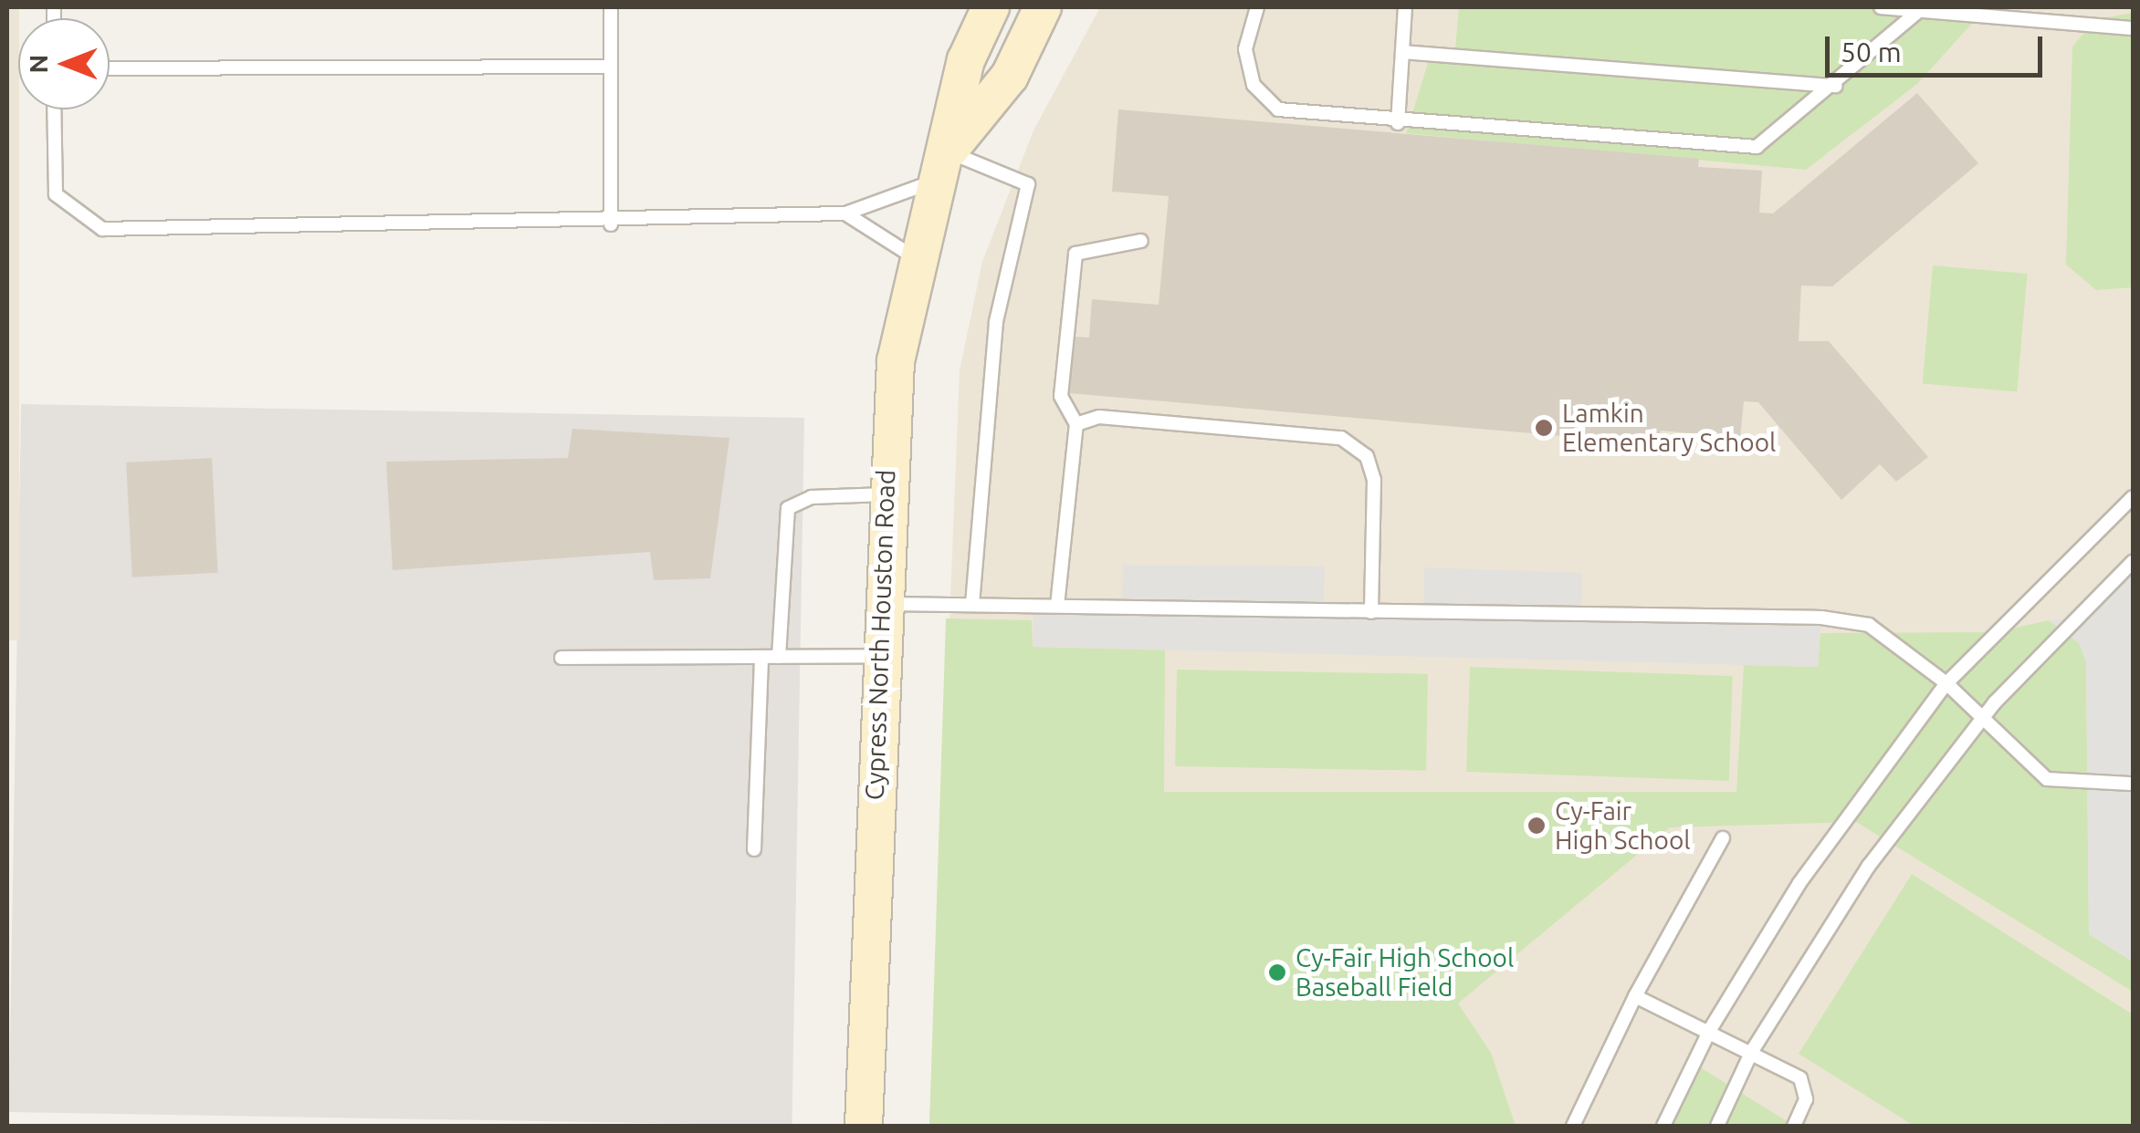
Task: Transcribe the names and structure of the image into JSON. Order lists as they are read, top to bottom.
{
  "streets": {
    "main road": ["Cypress North Houston Road"]
  },
  "places": ["Lamkin Elementary School", "Cy-Fair High School", "Cy-Fair High School Baseball Field"],
  "scale_bar": "50 m",
  "north": "left"
}
